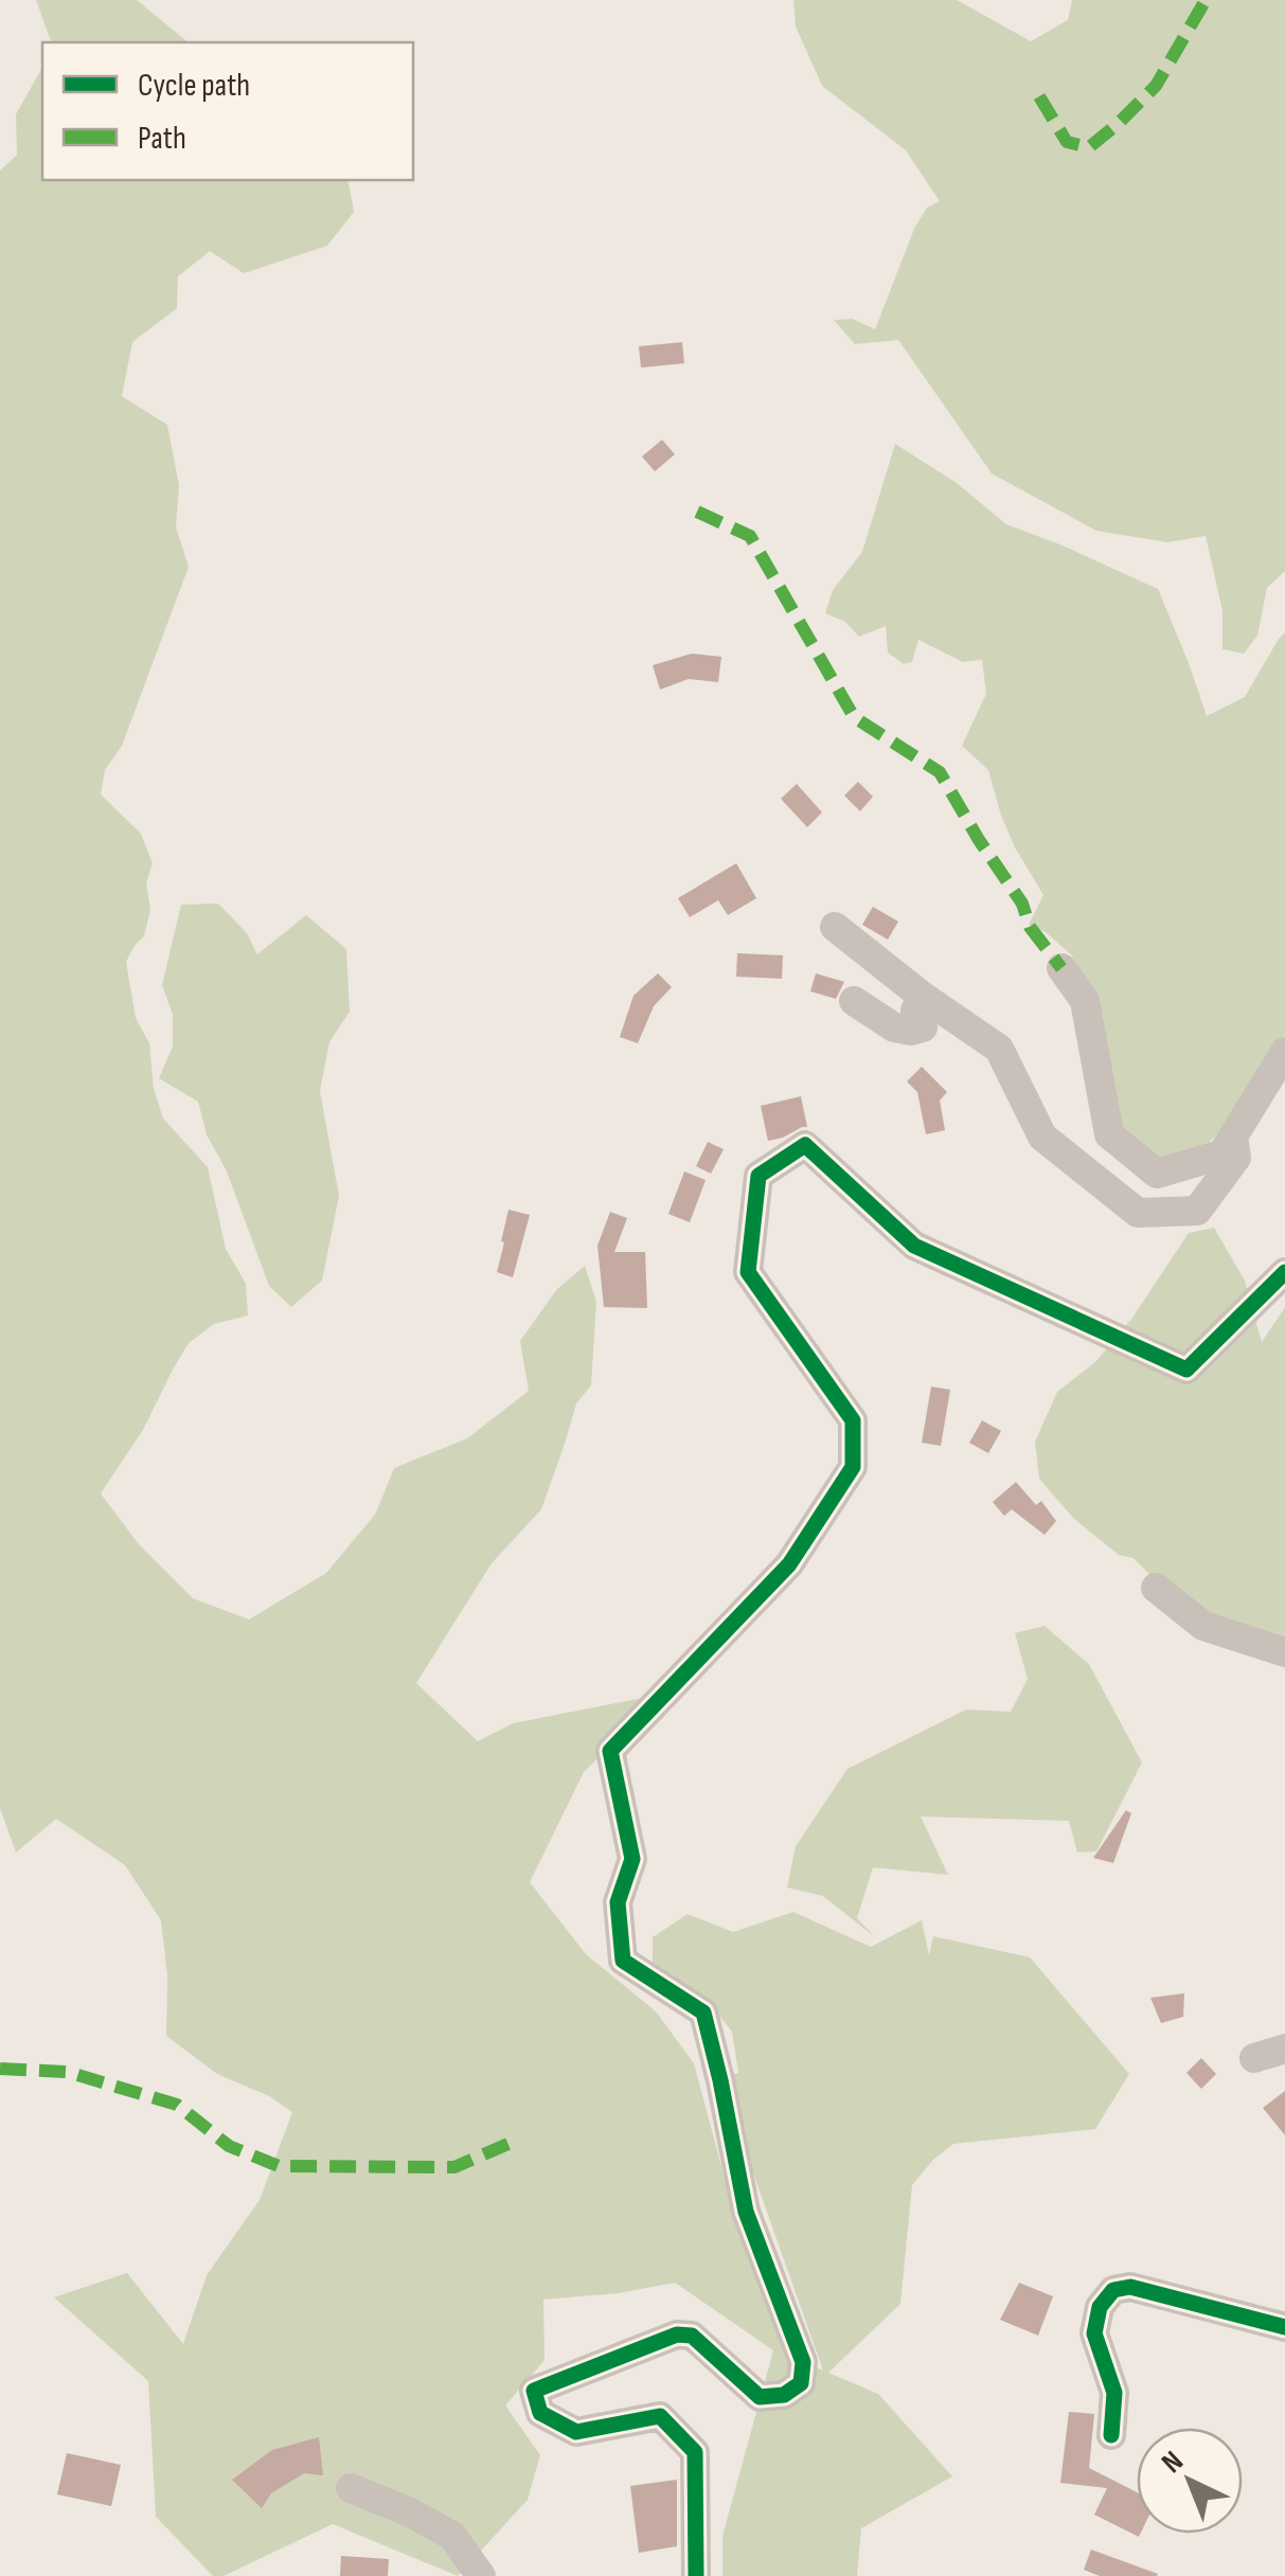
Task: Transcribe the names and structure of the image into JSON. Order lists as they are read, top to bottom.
{
  "legend": ["Cycle path", "Path"],
  "north": "top left"
}
